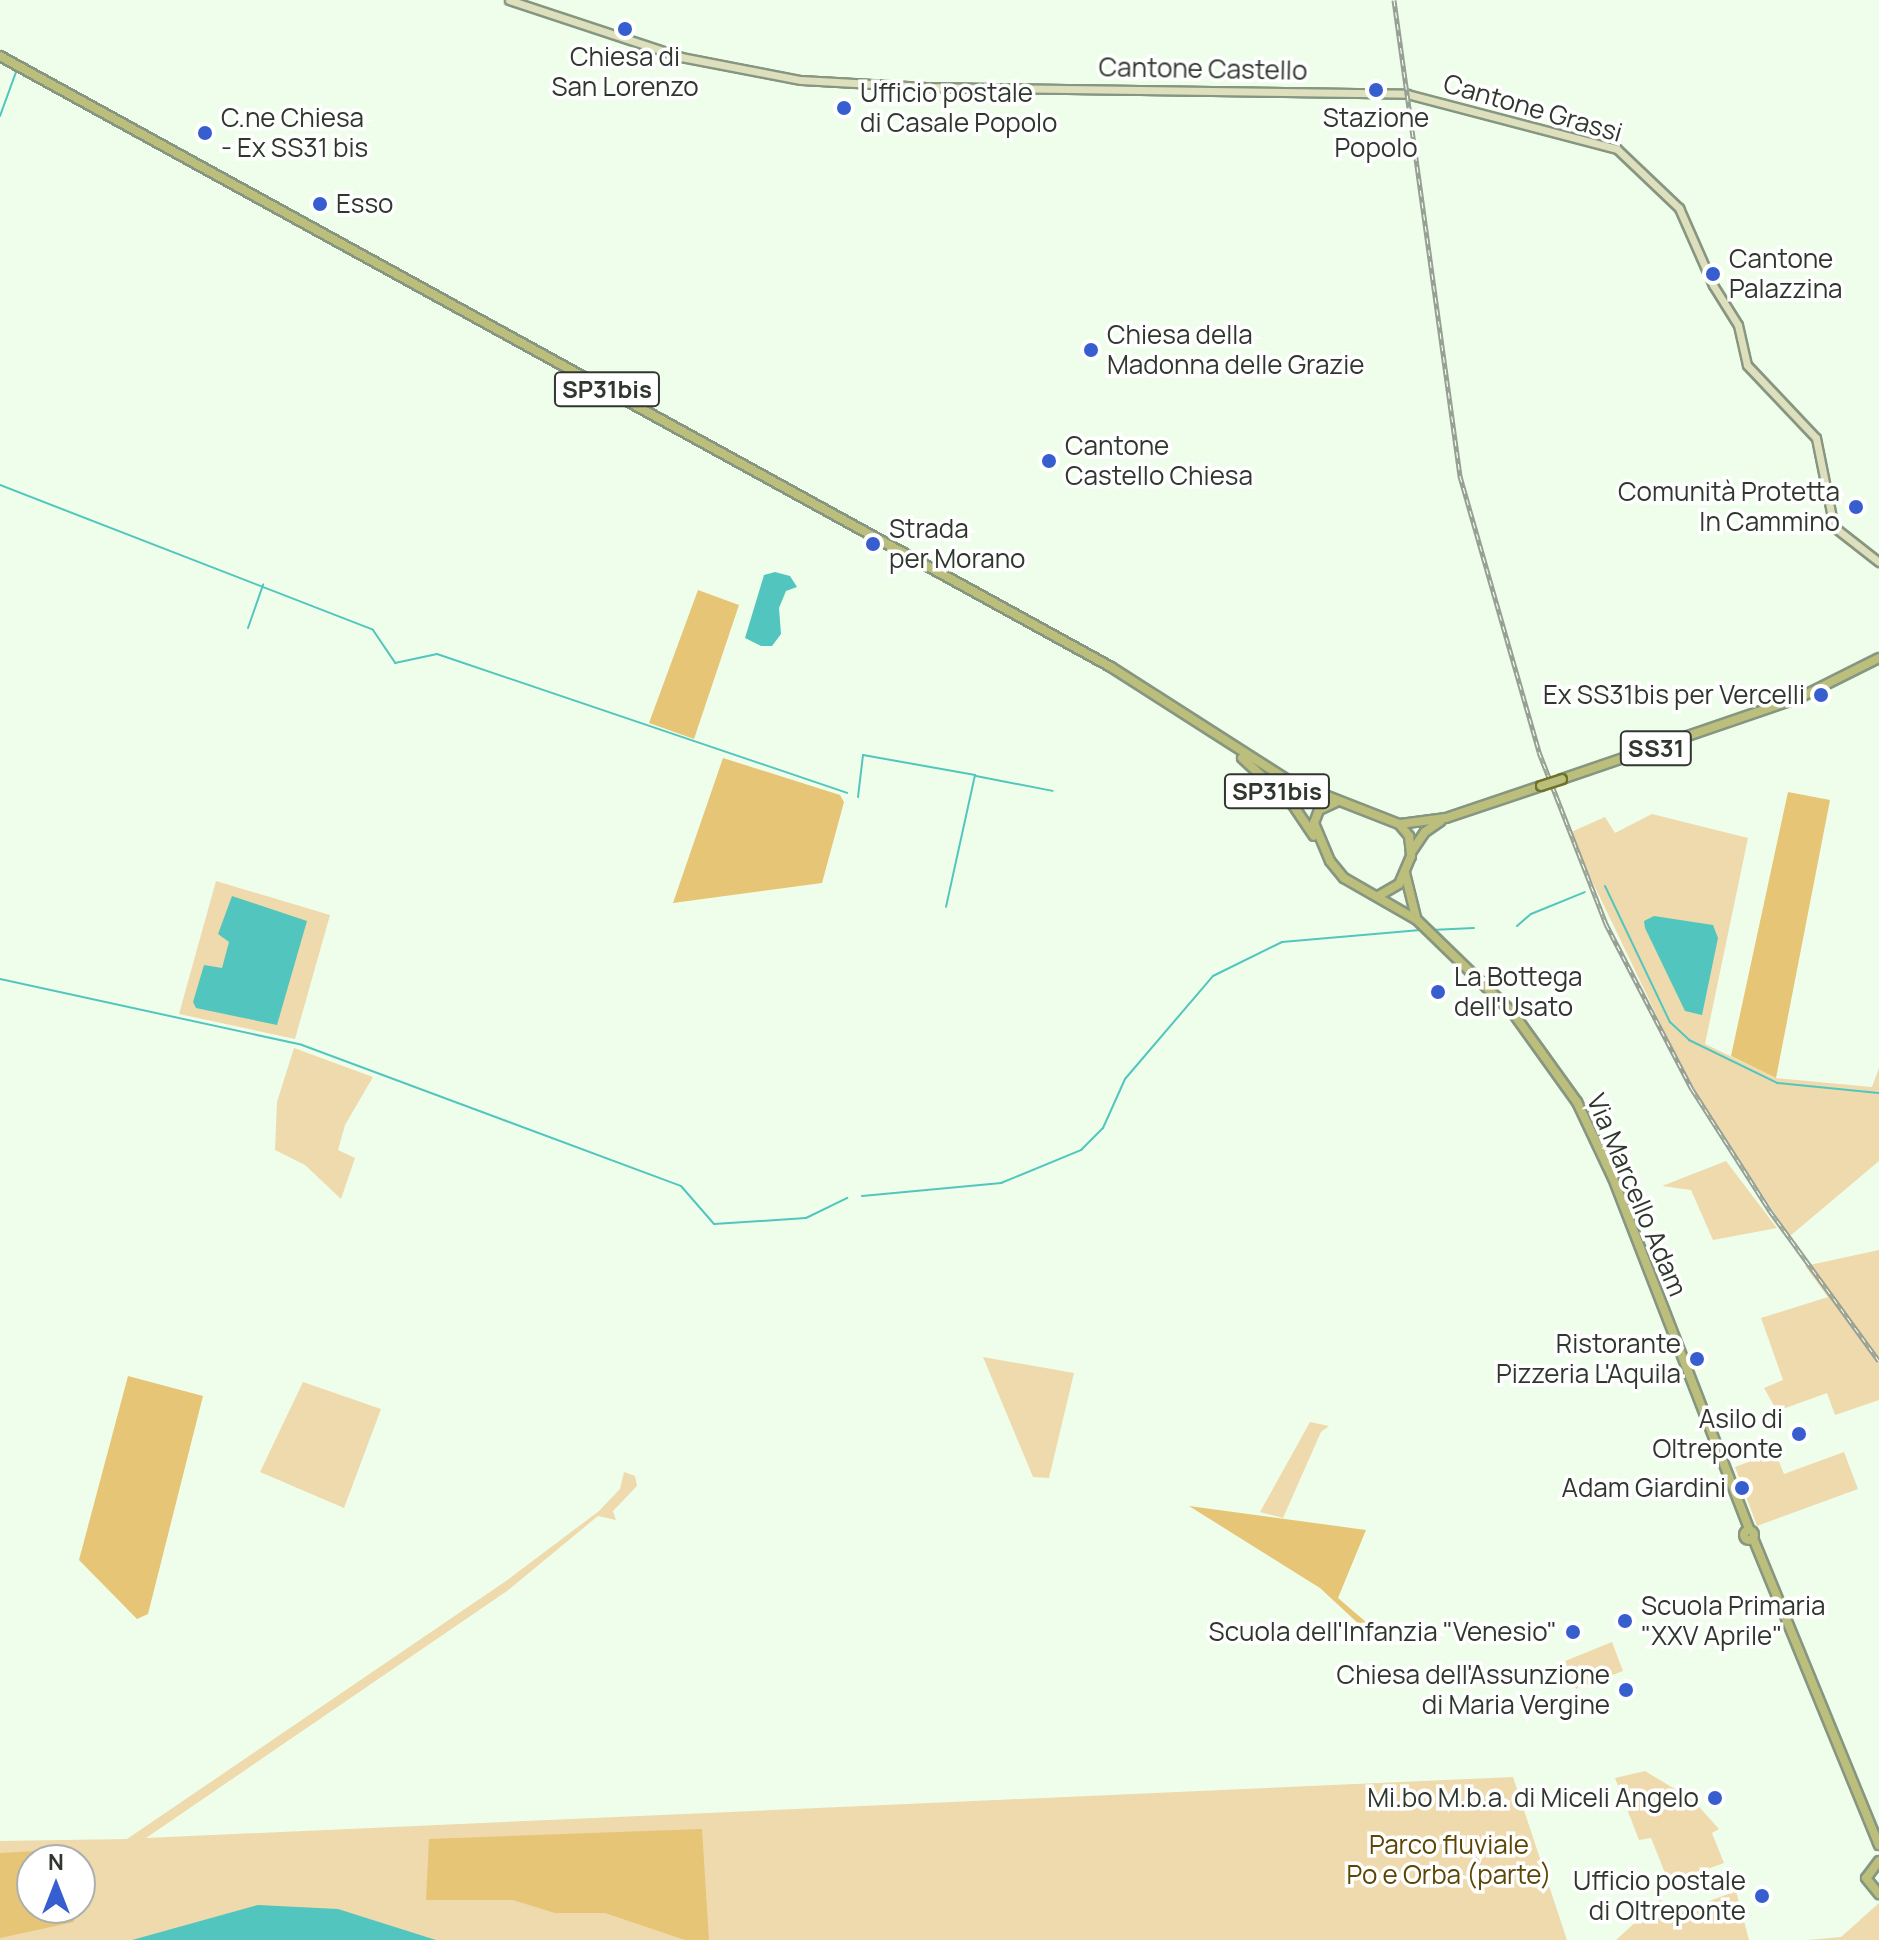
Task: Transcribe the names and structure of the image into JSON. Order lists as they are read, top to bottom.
{
  "streets": {
    "main road": ["SP31bis", "SS31", "Via Marcello Adam"],
    "street": ["Cantone Castello", "Cantone Grassi"]
  },
  "crossings": [
    ["Cantone Castello", "Cantone Grassi"],
    ["SP31bis", "SS31"],
    ["SP31bis", "Via Marcello Adam"],
    ["SS31", "Via Marcello Adam"]
  ],
  "parks": ["Parco fluviale Po e Orba (parte)"],
  "places": [
    "Chiesa di San Lorenzo",
    "Stazione Popolo",
    "Ufficio postale di Casale Popolo",
    "C.ne Chiesa - Ex SS31 bis",
    "Esso",
    "Cantone Palazzina",
    "Chiesa della Madonna delle Grazie",
    "Cantone Castello Chiesa",
    "Comunità Protetta In Cammino",
    "Strada per Morano",
    "Ex SS31bis per Vercelli",
    "La Bottega dell'Usato",
    "Ristorante Pizzeria L'Aquila",
    "Asilo di Oltreponte",
    "Adam Giardini",
    "Scuola Primaria \"XXV Aprile\"",
    "Scuola dell'Infanzia \"Venesio\"",
    "Chiesa dell'Assunzione di Maria Vergine",
    "Mi.bo M.b.a. di Miceli Angelo",
    "Ufficio postale di Oltreponte"
  ],
  "north": "top"
}
